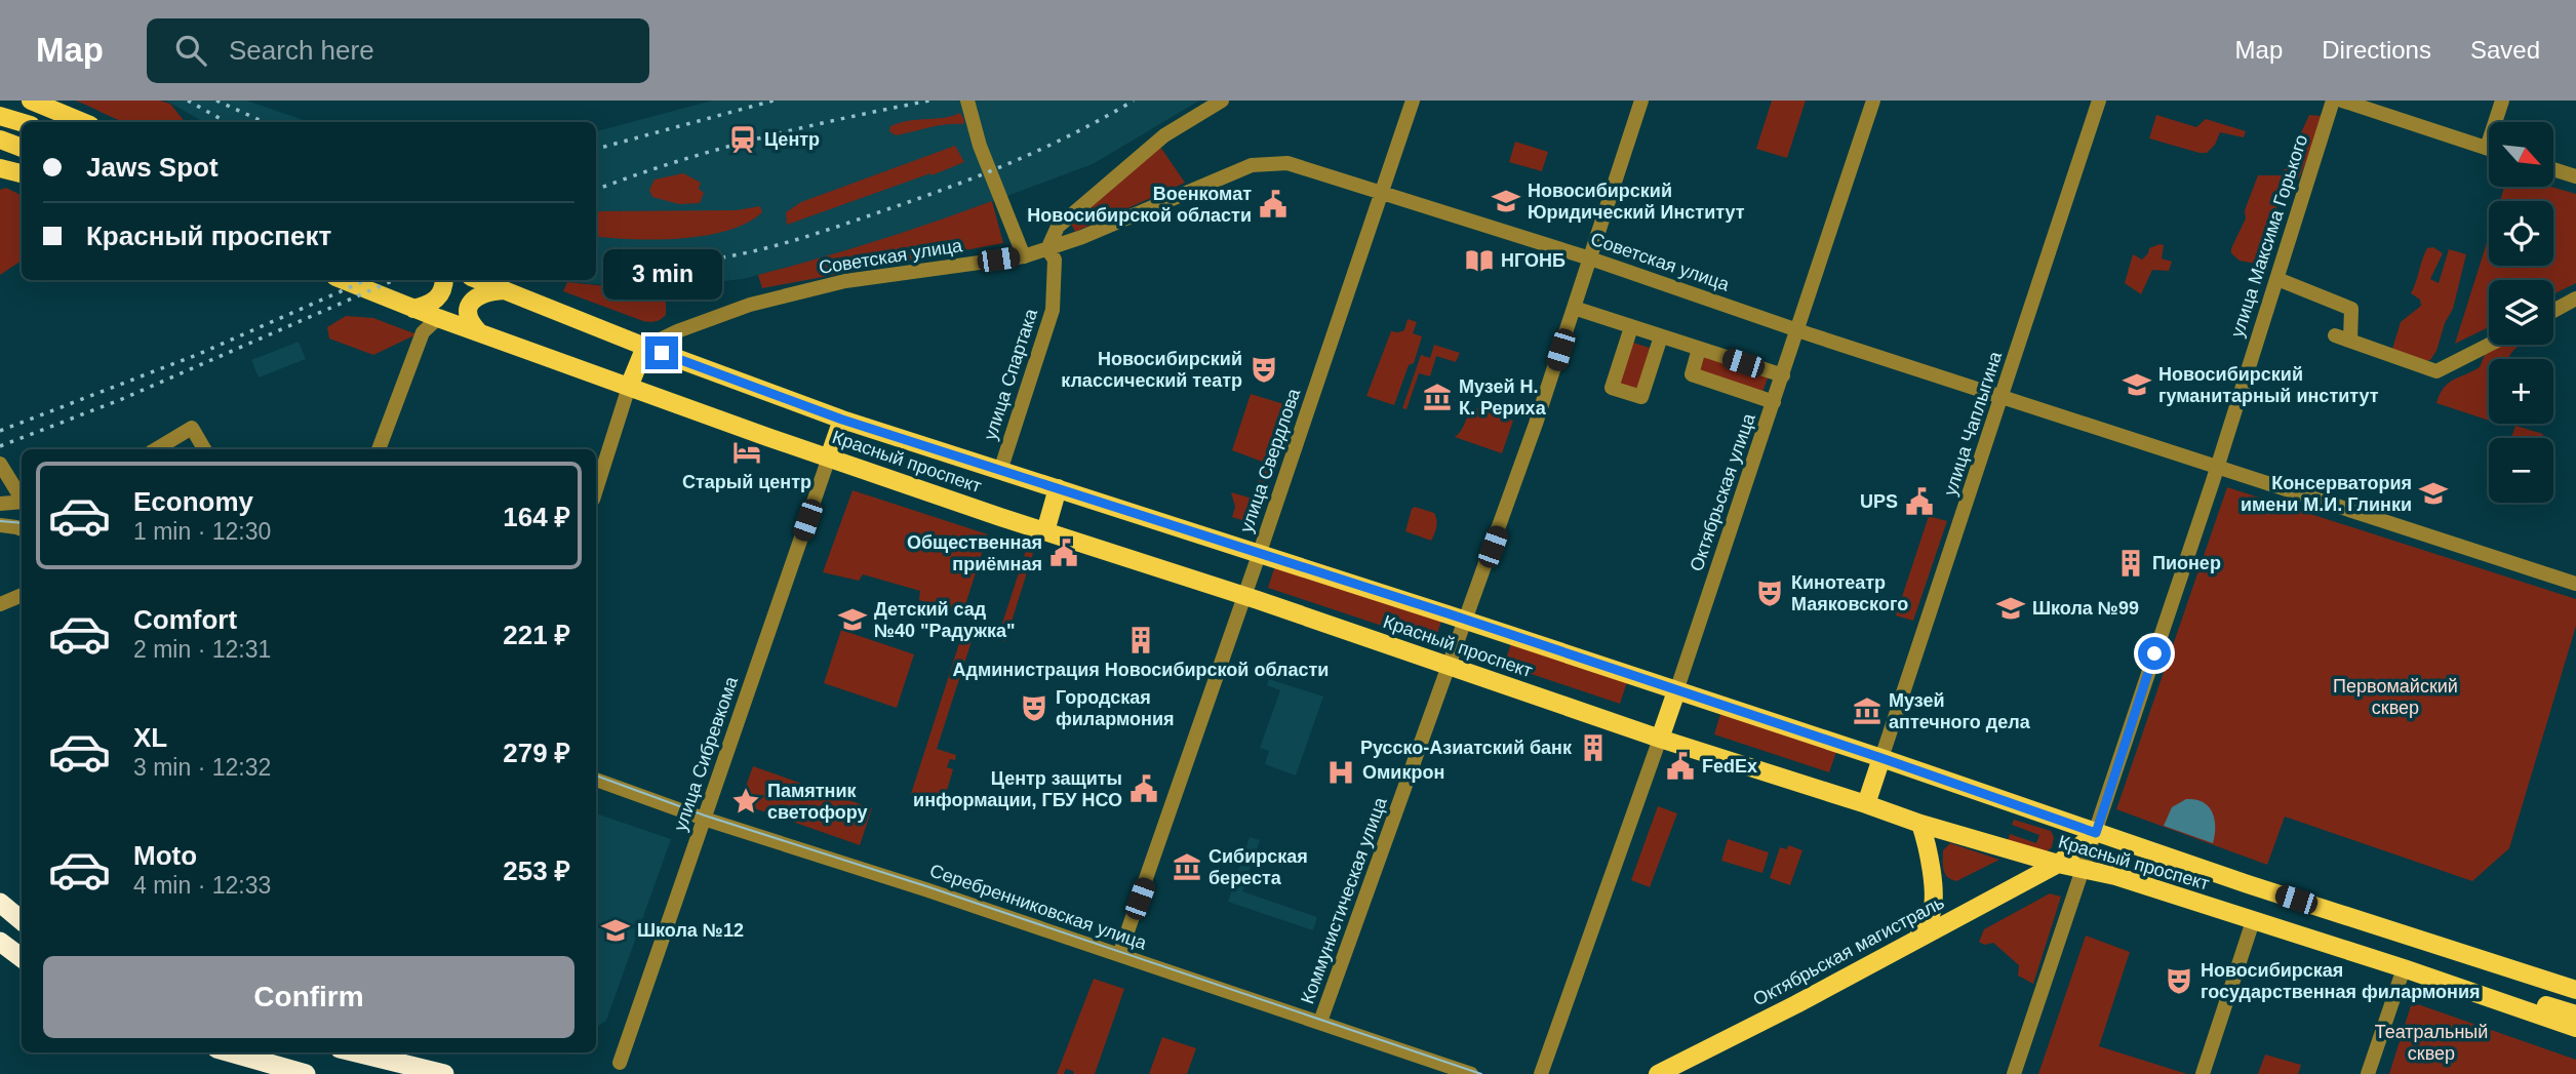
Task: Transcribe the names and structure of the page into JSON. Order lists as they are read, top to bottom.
{
  "streets": {
    "main road": ["Красный проспект", "Октябрьская магистраль"],
    "street": [
      "улица Максима Горького",
      "Советская улица",
      "улица Спартака",
      "улица Чаплыгина",
      "улица Свердлова",
      "Октябрьская улица",
      "улица Сибревкома",
      "Коммунистическая улица",
      "Серебренниковская улица"
    ]
  },
  "crossings": [
    ["улица Максима Горького", "Советская улица"],
    ["улица Максима Горького", "Красный проспект"],
    ["улица Максима Горького", "Октябрьская магистраль"],
    ["Советская улица", "улица Спартака"],
    ["Советская улица", "улица Чаплыгина"],
    ["Советская улица", "улица Свердлова"],
    ["Советская улица", "Красный проспект"],
    ["Советская улица", "Октябрьская улица"],
    ["Советская улица", "Коммунистическая улица"],
    ["улица Спартака", "Красный проспект"],
    ["улица Чаплыгина", "Красный проспект"],
    ["улица Свердлова", "Красный проспект"],
    ["улица Свердлова", "Серебренниковская улица"],
    ["Красный проспект", "Октябрьская улица"],
    ["Красный проспект", "улица Сибревкома"],
    ["Красный проспект", "Коммунистическая улица"],
    ["Красный проспект", "Октябрьская магистраль"],
    ["улица Сибревкома", "Серебренниковская улица"],
    ["Коммунистическая улица", "Серебренниковская улица"]
  ],
  "parks": ["Первомайский сквер", "Театральный сквер"],
  "places": {
    "station": ["Центр"],
    "school or university": [
      "Новосибирский Юридический Институт",
      "Новосибирский гуманитарный институт",
      "Консерватория имени М.И. Глинки",
      "Школа №99",
      "Детский сад №40 \"Радужка\"",
      "Школа №12"
    ],
    "public building": [
      "Военкомат Новосибирской области",
      "UPS",
      "Общественная приёмная",
      "FedEx",
      "Центр защиты информации, ГБУ НСО"
    ],
    "library": ["НГОНБ"],
    "theatre": [
      "Новосибирский классический театр",
      "Кинотеатр Маяковского",
      "Городская филармония",
      "Новосибирская государственная филармония"
    ],
    "museum": ["Музей Н. К. Рериха", "Музей аптечного дела", "Сибирская береста"],
    "hotel": ["Старый центр"],
    "building": ["Пионер", "Администрация Новосибирской области", "Русско-Азиатский банк"],
    "hospital": ["Омикрон"],
    "place": ["Памятник светофору"]
  },
  "north": "bottom right",
  "page": {
    "header": "Map",
    "search": "Search here",
    "nav": ["Map", "Directions", "Saved"],
    "map_buttons": ["+", "−"],
    "banner": ["Jaws Spot", "Красный проспект"],
    "bubble": "3 min",
    "list": [
      {
        "name": "Economy",
        "note": "1 min · 12:30",
        "value": "164 ₽"
      },
      {
        "name": "Comfort",
        "note": "2 min · 12:31",
        "value": "221 ₽"
      },
      {
        "name": "XL",
        "note": "3 min · 12:32",
        "value": "279 ₽"
      },
      {
        "name": "Moto",
        "note": "4 min · 12:33",
        "value": "253 ₽"
      }
    ],
    "buttons": "Confirm"
  }
}
